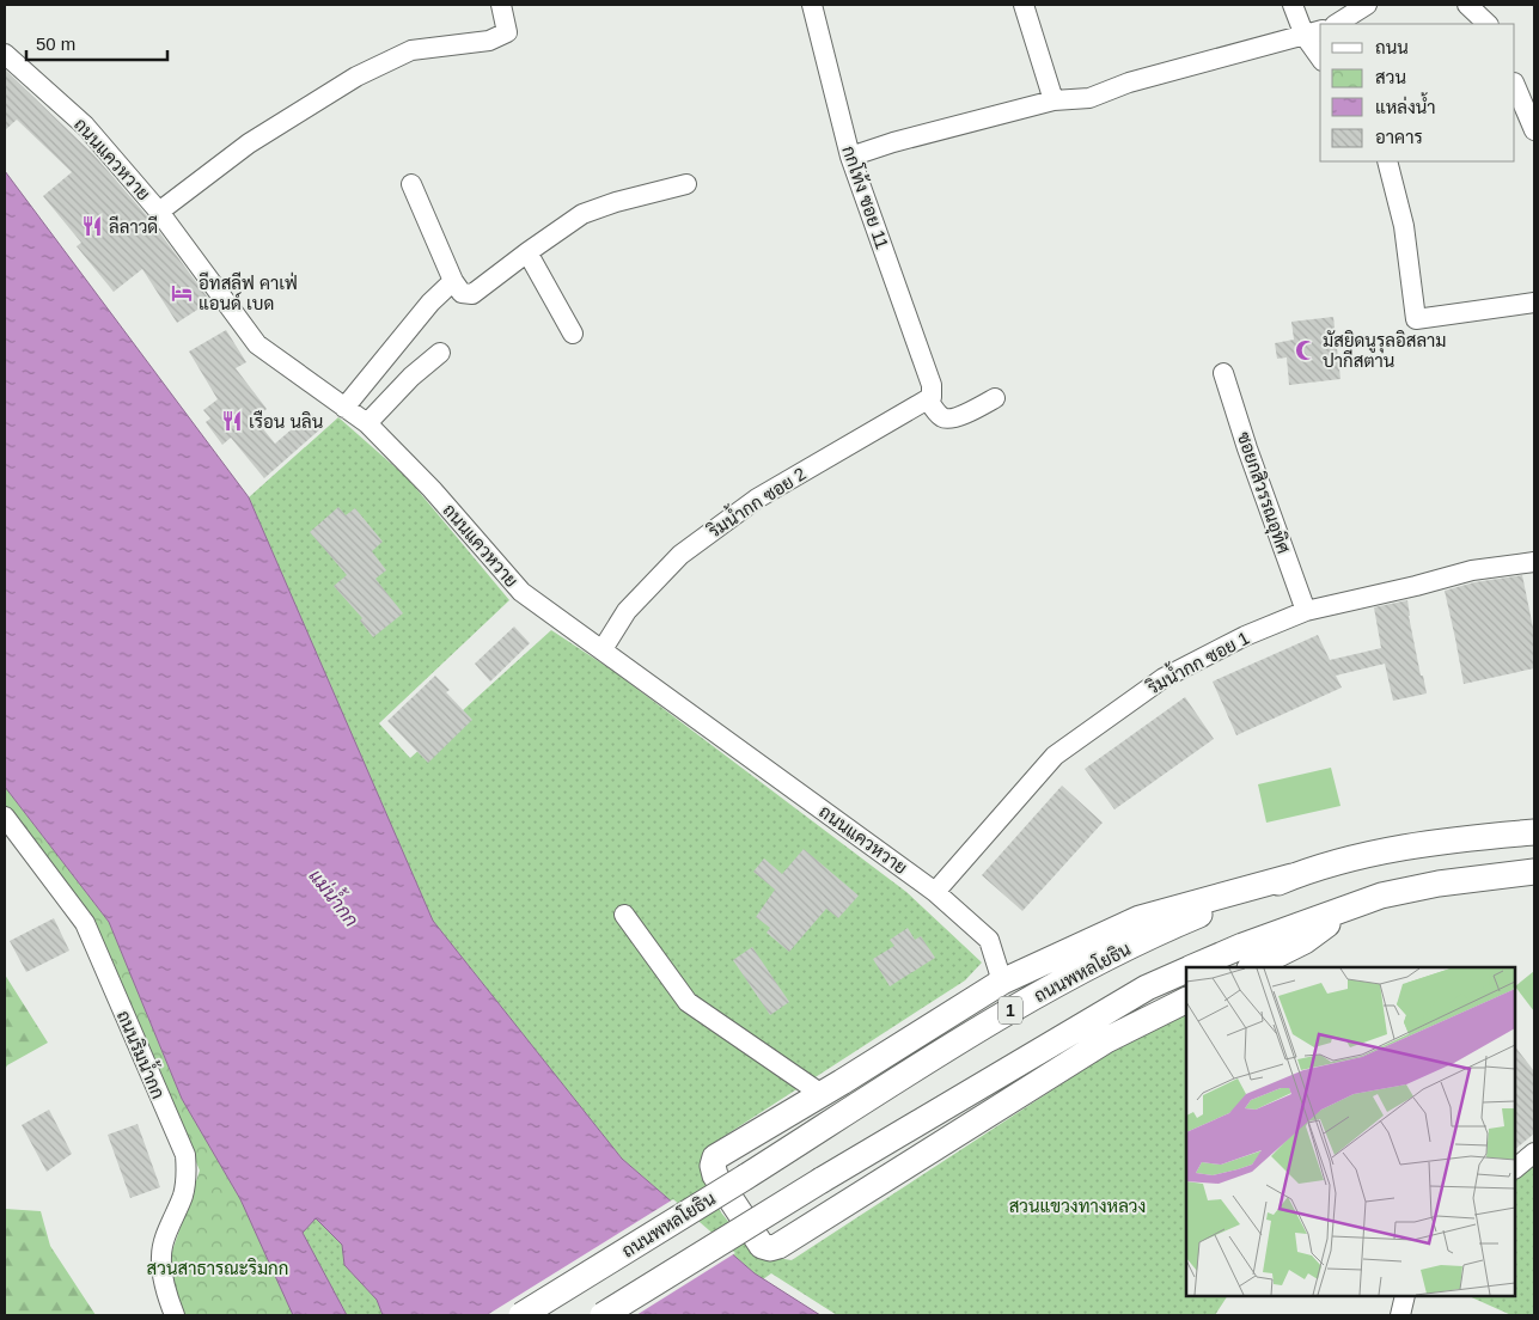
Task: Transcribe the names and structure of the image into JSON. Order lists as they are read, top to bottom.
{
  "streets": {
    "main road": ["ถนนพหลโยธิน", "1"],
    "street": [
      "ถนนแควหวาย",
      "กกโท้ง ซอย 11",
      "ซอยกสิวรรณอุทิศ",
      "ริมน้ำกก ซอย 2",
      "ริมน้ำกก ซอย 1",
      "ถนนริมน้ำกก"
    ]
  },
  "crossings": [
    ["ถนนแควหวาย", "ริมน้ำกก ซอย 2"],
    ["ถนนแควหวาย", "ริมน้ำกก ซอย 1"],
    ["กกโท้ง ซอย 11", "ริมน้ำกก ซอย 2"],
    ["ซอยกสิวรรณอุทิศ", "ริมน้ำกก ซอย 1"]
  ],
  "water": ["แม่น้ำกก"],
  "parks": ["สวนแขวงทางหลวง", "สวนสาธารณะริมกก"],
  "places": {
    "restaurant": ["ลีลาวดี", "เรือน นลิน"],
    "hotel": ["อีทสลีฟ คาเฟ่ แอนด์ เบด"],
    "mosque": ["มัสยิดนูรุลอิสลาม ปากีสตาน"]
  },
  "legend": [
    "ถนน",
    "สวน",
    "แหล่งน้ำ",
    "อาคาร"
  ],
  "scale_bar": "50 m"
}
